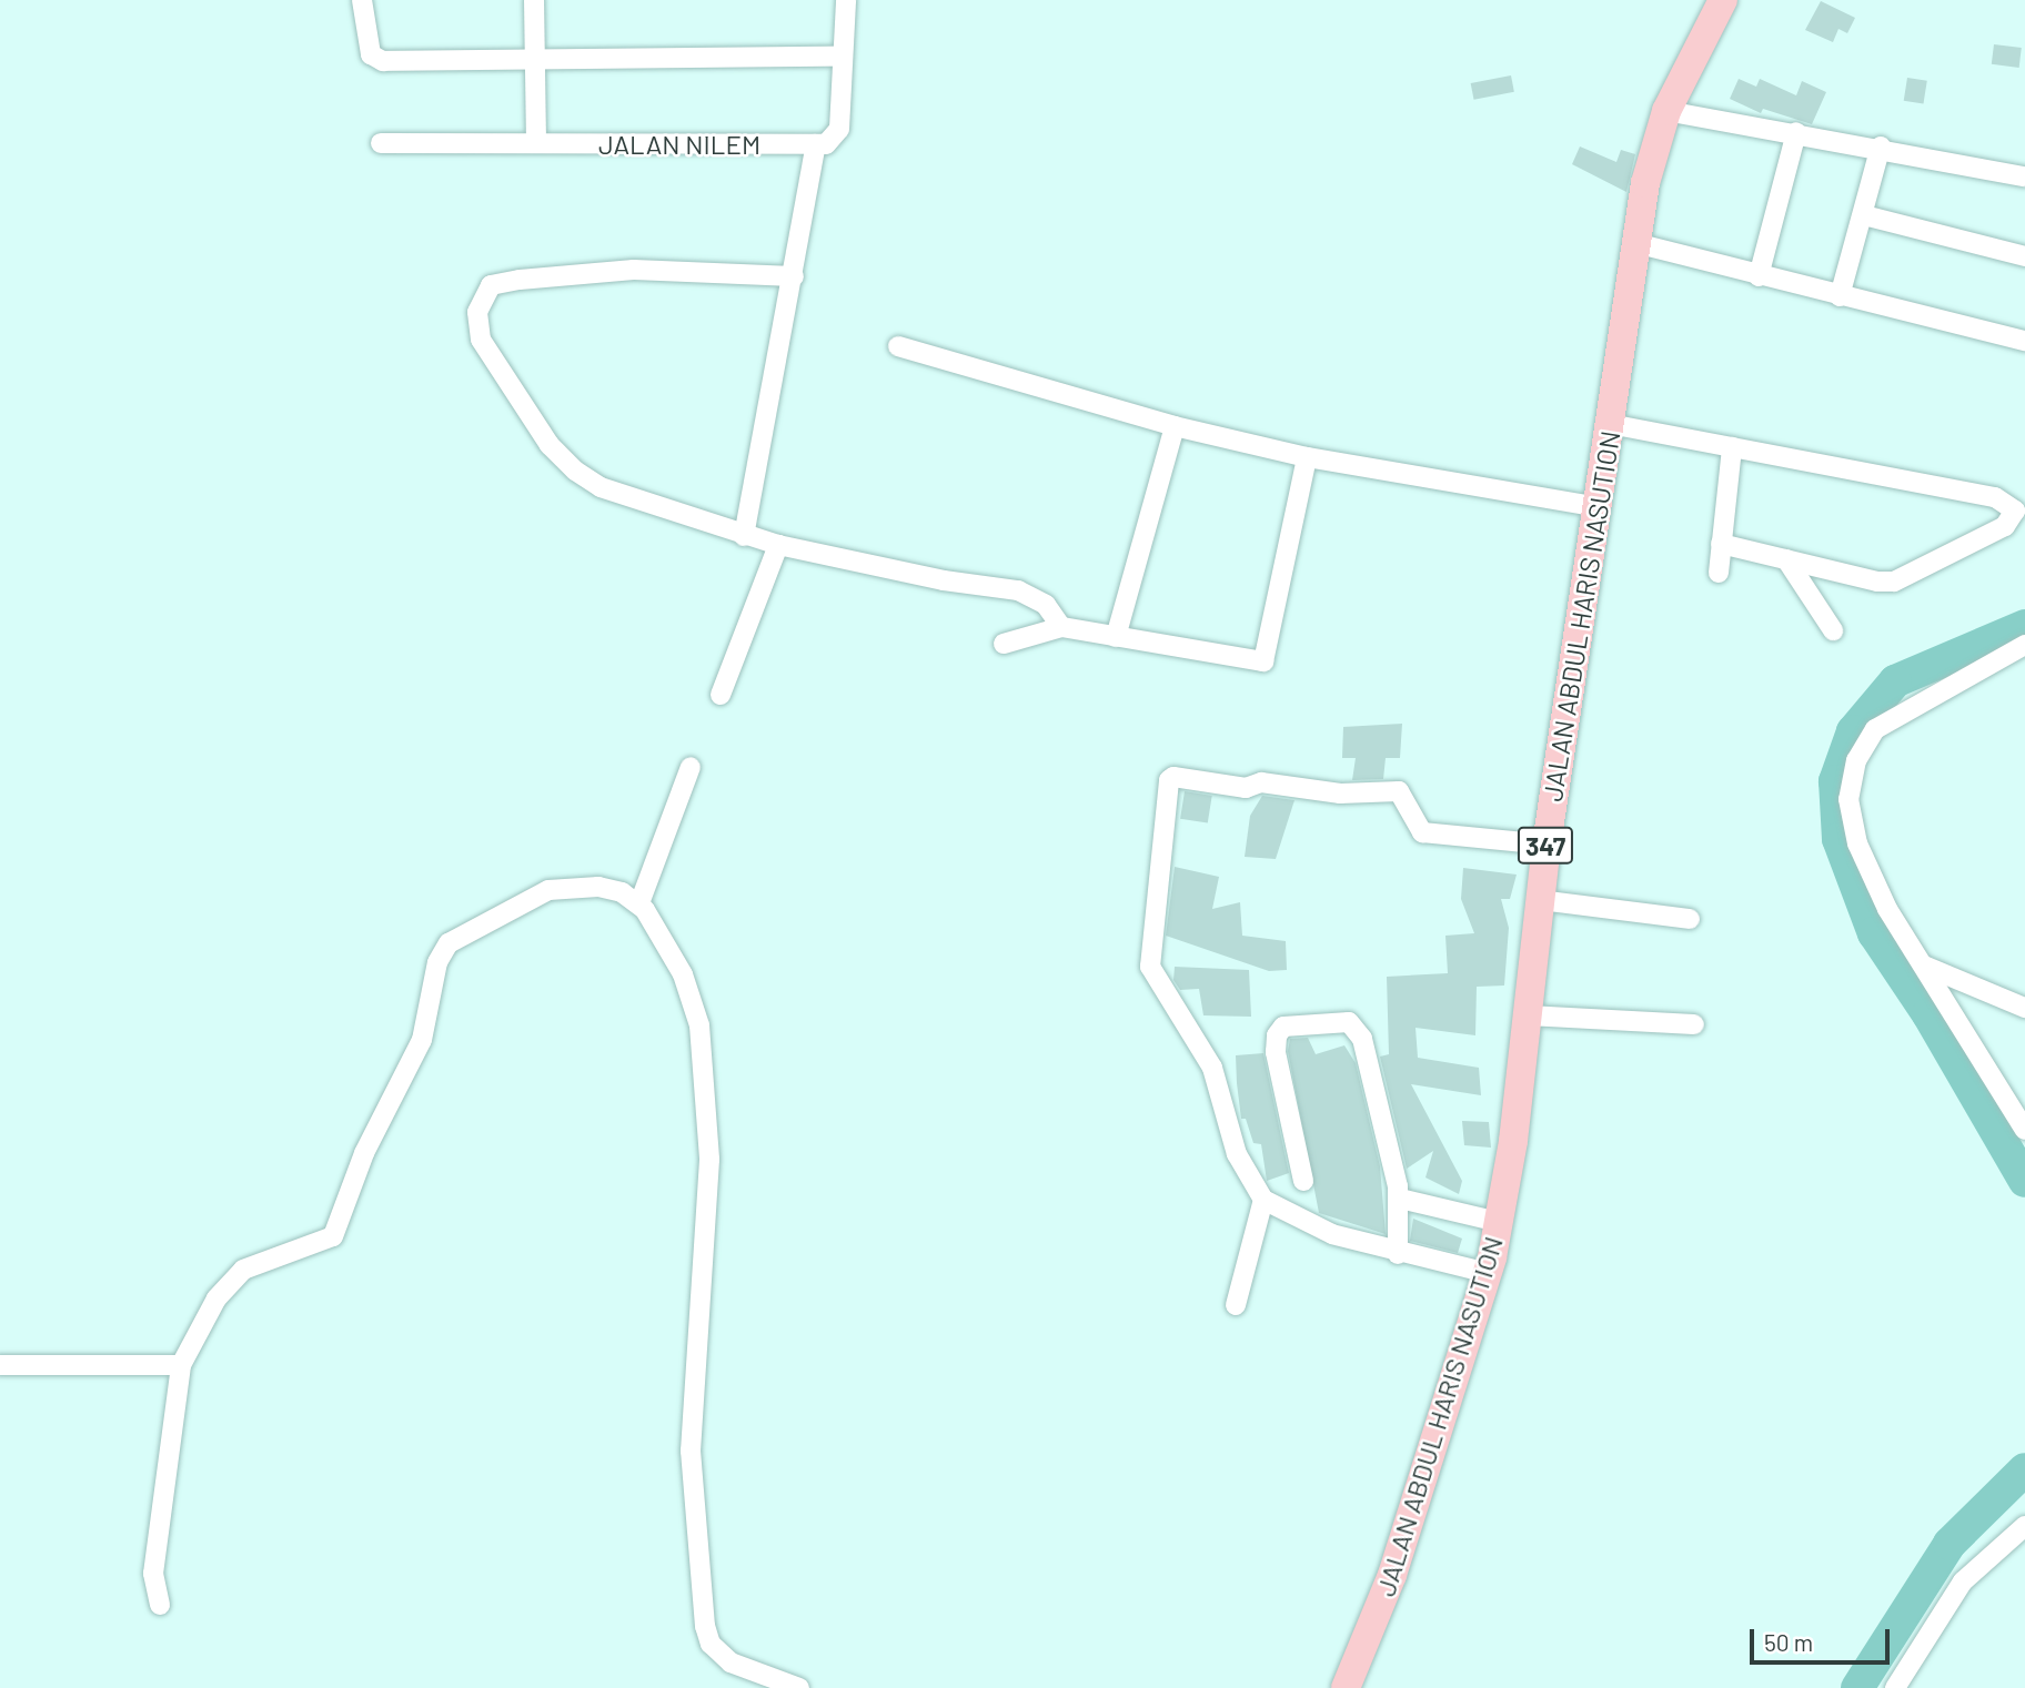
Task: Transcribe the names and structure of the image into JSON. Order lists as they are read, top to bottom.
{
  "streets": {
    "main road": ["JALAN ABDUL HARIS NASUTION", "347"],
    "street": ["JALAN NILEM"]
  },
  "scale_bar": "50 m"
}
